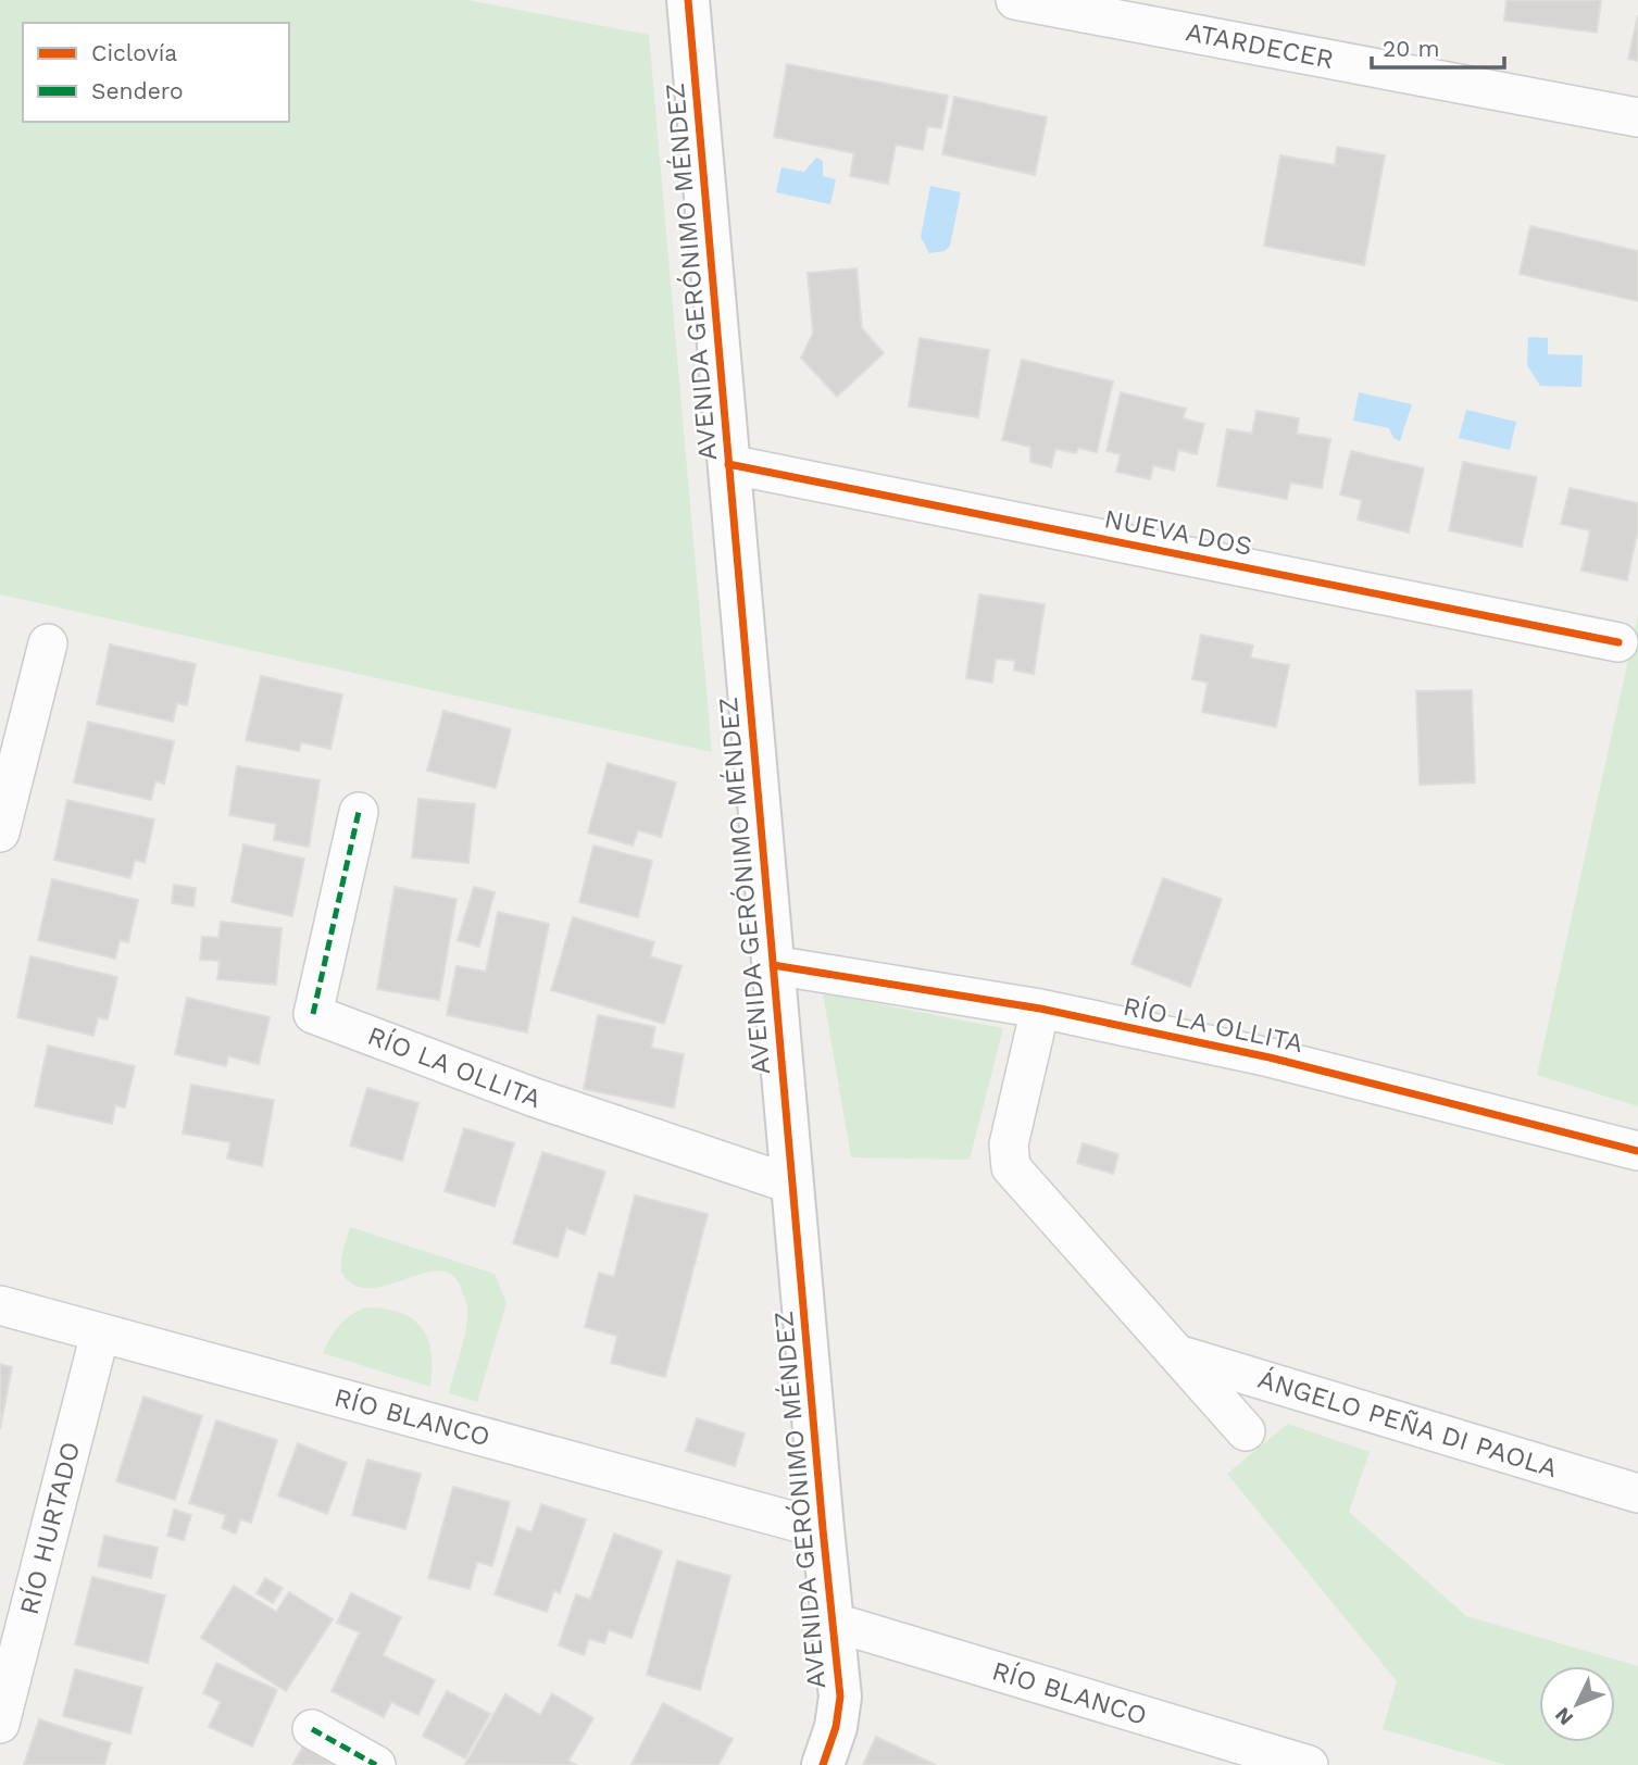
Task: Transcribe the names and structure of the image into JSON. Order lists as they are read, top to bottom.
{
  "streets": {
    "street": [
      "ATARDECER",
      "AVENIDA GERÓNIMO MÉNDEZ",
      "NUEVA DOS",
      "RÍO LA OLLITA",
      "RÍO BLANCO",
      "ÁNGELO PEÑA DI PAOLA",
      "RÍO HURTADO"
    ]
  },
  "crossings": [
    ["AVENIDA GERÓNIMO MÉNDEZ", "NUEVA DOS"],
    ["AVENIDA GERÓNIMO MÉNDEZ", "RÍO LA OLLITA"],
    ["AVENIDA GERÓNIMO MÉNDEZ", "RÍO BLANCO"],
    ["RÍO LA OLLITA", "ÁNGELO PEÑA DI PAOLA"],
    ["RÍO BLANCO", "RÍO HURTADO"]
  ],
  "legend": ["Ciclovía", "Sendero"],
  "scale_bar": "20 m",
  "north": "bottom left"
}
